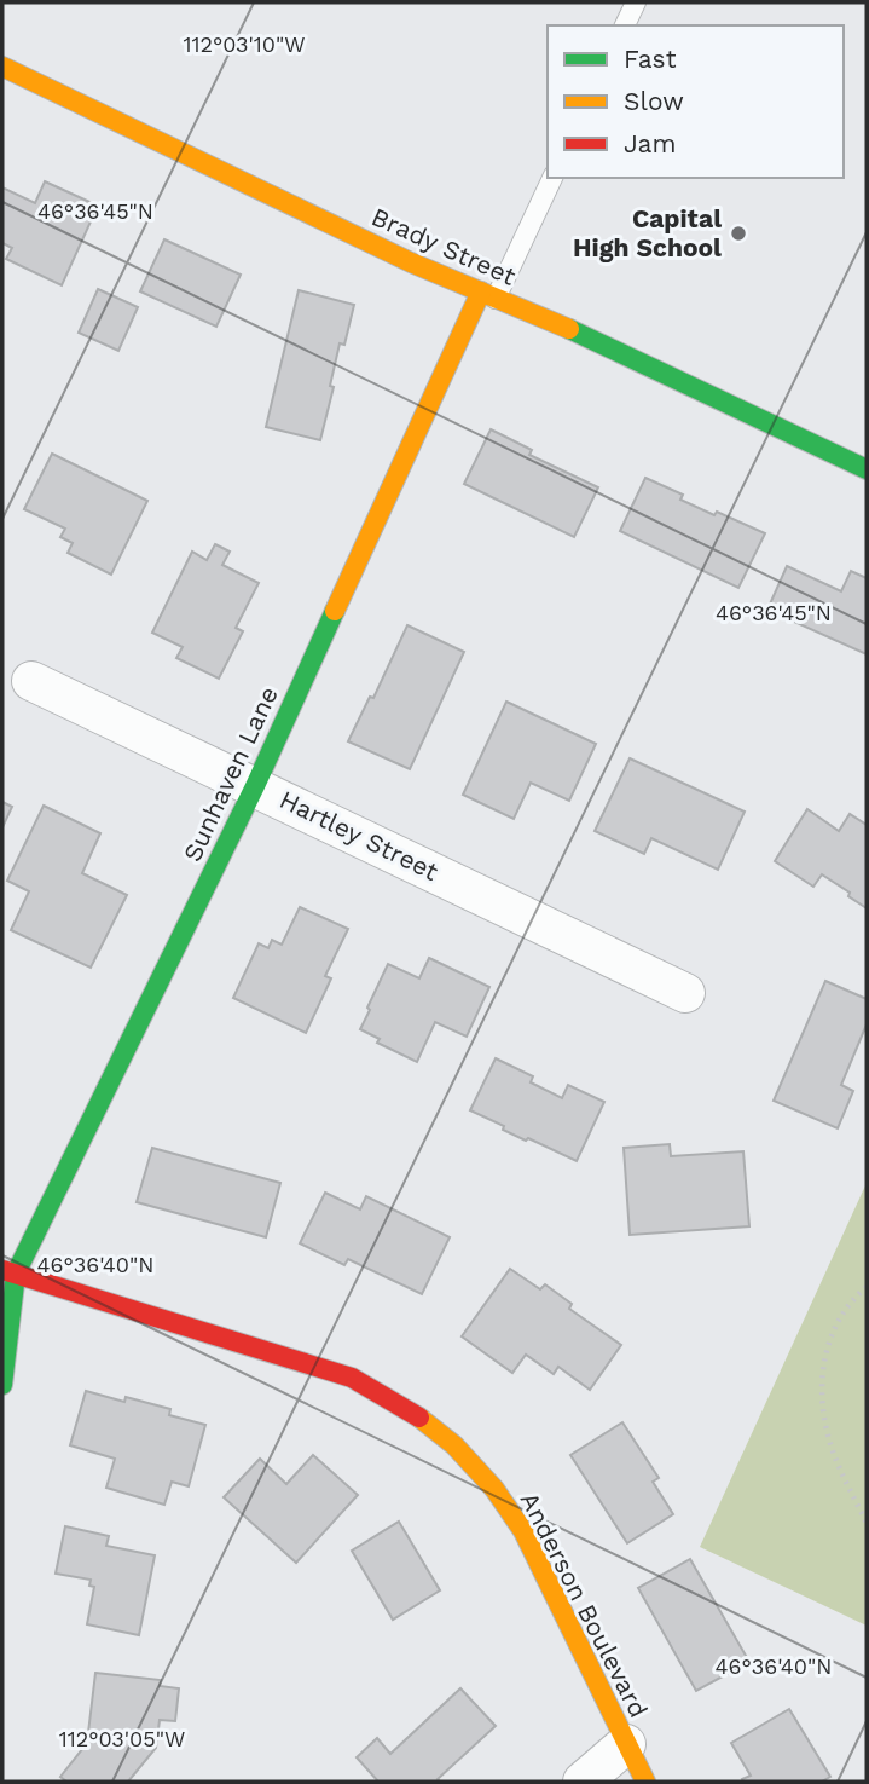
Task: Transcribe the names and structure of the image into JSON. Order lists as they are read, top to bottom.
{
  "streets": {
    "street": [
      "Brady Street",
      "Sunhaven Lane",
      "Hartley Street",
      "Anderson Boulevard"
    ]
  },
  "crossings": [
    ["Brady Street", "Sunhaven Lane"],
    ["Sunhaven Lane", "Hartley Street"],
    ["Sunhaven Lane", "Anderson Boulevard"]
  ],
  "places": ["Capital High School"],
  "legend": ["Fast", "Slow", "Jam"],
  "coordinates": [
    "112°03'10\"W",
    "46°36'45\"N",
    "46°36'40\"N",
    "112°03'05\"W"
  ]
}
